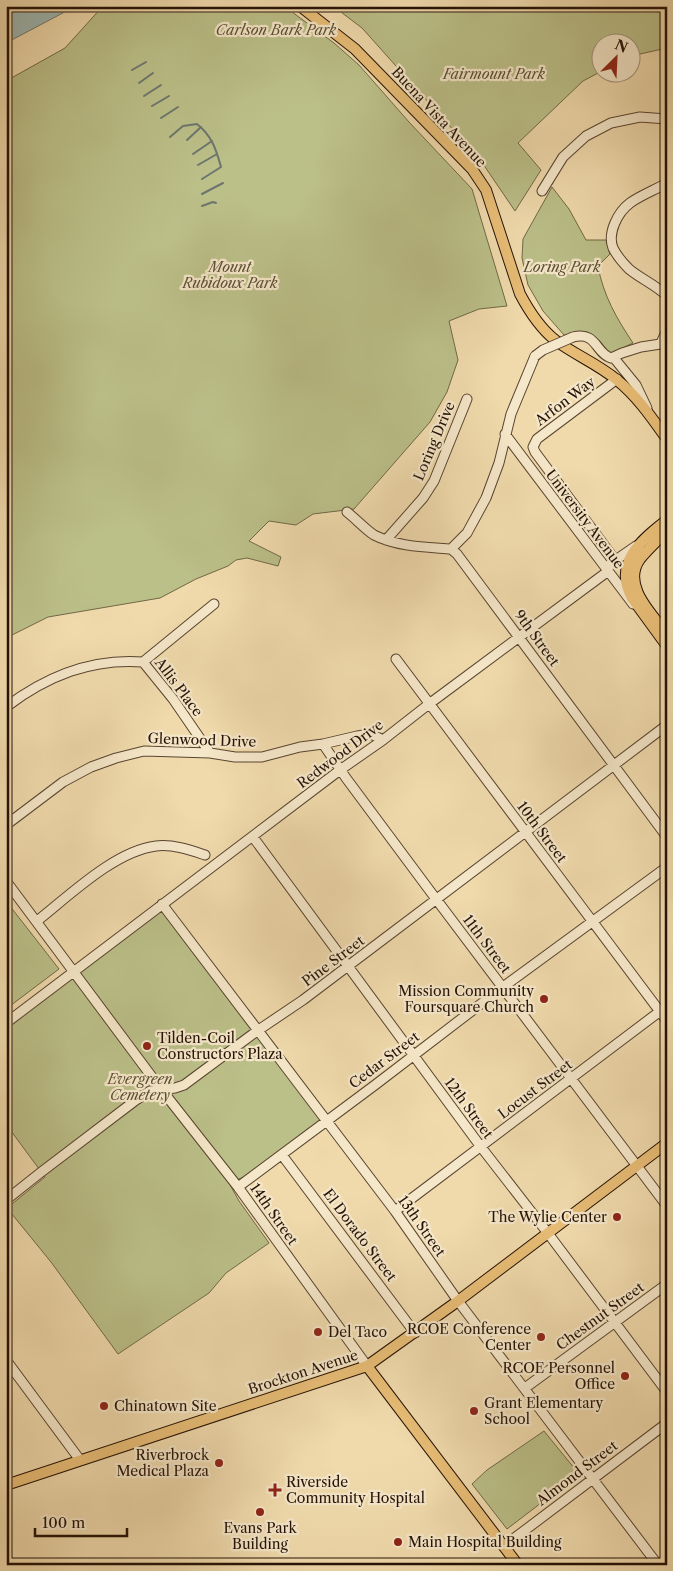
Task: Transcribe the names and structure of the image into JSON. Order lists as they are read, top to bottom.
{
  "streets": {
    "main road": [
      "Buena Vista Avenue",
      "University Avenue",
      "Redwood Drive",
      "14th Street",
      "Brockton Avenue"
    ],
    "street": [
      "Arfon Way",
      "Loring Drive",
      "9th Street",
      "Allis Place",
      "Glenwood Drive",
      "10th Street",
      "11th Street",
      "Pine Street",
      "Cedar Street",
      "Locust Street",
      "12th Street",
      "13th Street",
      "El Dorado Street",
      "Chestnut Street",
      "Almond Street"
    ]
  },
  "crossings": [
    ["Buena Vista Avenue", "Arfon Way"],
    ["Arfon Way", "University Avenue"],
    ["University Avenue", "Redwood Drive"],
    ["9th Street", "Redwood Drive"],
    ["9th Street", "Pine Street"],
    ["Allis Place", "Glenwood Drive"],
    ["Glenwood Drive", "Redwood Drive"],
    ["Glenwood Drive", "11th Street"],
    ["Redwood Drive", "10th Street"],
    ["Redwood Drive", "11th Street"],
    ["Redwood Drive", "12th Street"],
    ["Redwood Drive", "14th Street"],
    ["Redwood Drive", "13th Street"],
    ["10th Street", "Pine Street"],
    ["10th Street", "Cedar Street"],
    ["10th Street", "Locust Street"],
    ["11th Street", "Pine Street"],
    ["11th Street", "Cedar Street"],
    ["11th Street", "Locust Street"],
    ["11th Street", "Brockton Avenue"],
    ["Pine Street", "12th Street"],
    ["Pine Street", "14th Street"],
    ["Pine Street", "13th Street"],
    ["Cedar Street", "12th Street"],
    ["Cedar Street", "14th Street"],
    ["Cedar Street", "13th Street"],
    ["Cedar Street", "El Dorado Street"],
    ["Locust Street", "12th Street"],
    ["Locust Street", "13th Street"],
    ["12th Street", "Chestnut Street"],
    ["12th Street", "Brockton Avenue"],
    ["14th Street", "Brockton Avenue"],
    ["14th Street", "Almond Street"],
    ["13th Street", "Chestnut Street"],
    ["13th Street", "Brockton Avenue"],
    ["13th Street", "Almond Street"],
    ["El Dorado Street", "Brockton Avenue"]
  ],
  "parks": [
    "Carlson Bark Park",
    "Fairmount Park",
    "Mount Rubidoux Park",
    "Loring Park",
    "Evergreen Cemetery"
  ],
  "places": {
    "other": [
      "Mission Community Foursquare Church",
      "Tilden-Coil Constructors Plaza",
      "The Wylie Center",
      "Del Taco",
      "RCOE Conference Center",
      "RCOE Personnel Office",
      "Chinatown Site",
      "Grant Elementary School",
      "Riverbrock Medical Plaza",
      "Evans Park Building",
      "Main Hospital Building"
    ],
    "health": ["Riverside Community Hospital"]
  },
  "scale_bar": "100 m",
  "north": "top right"
}
